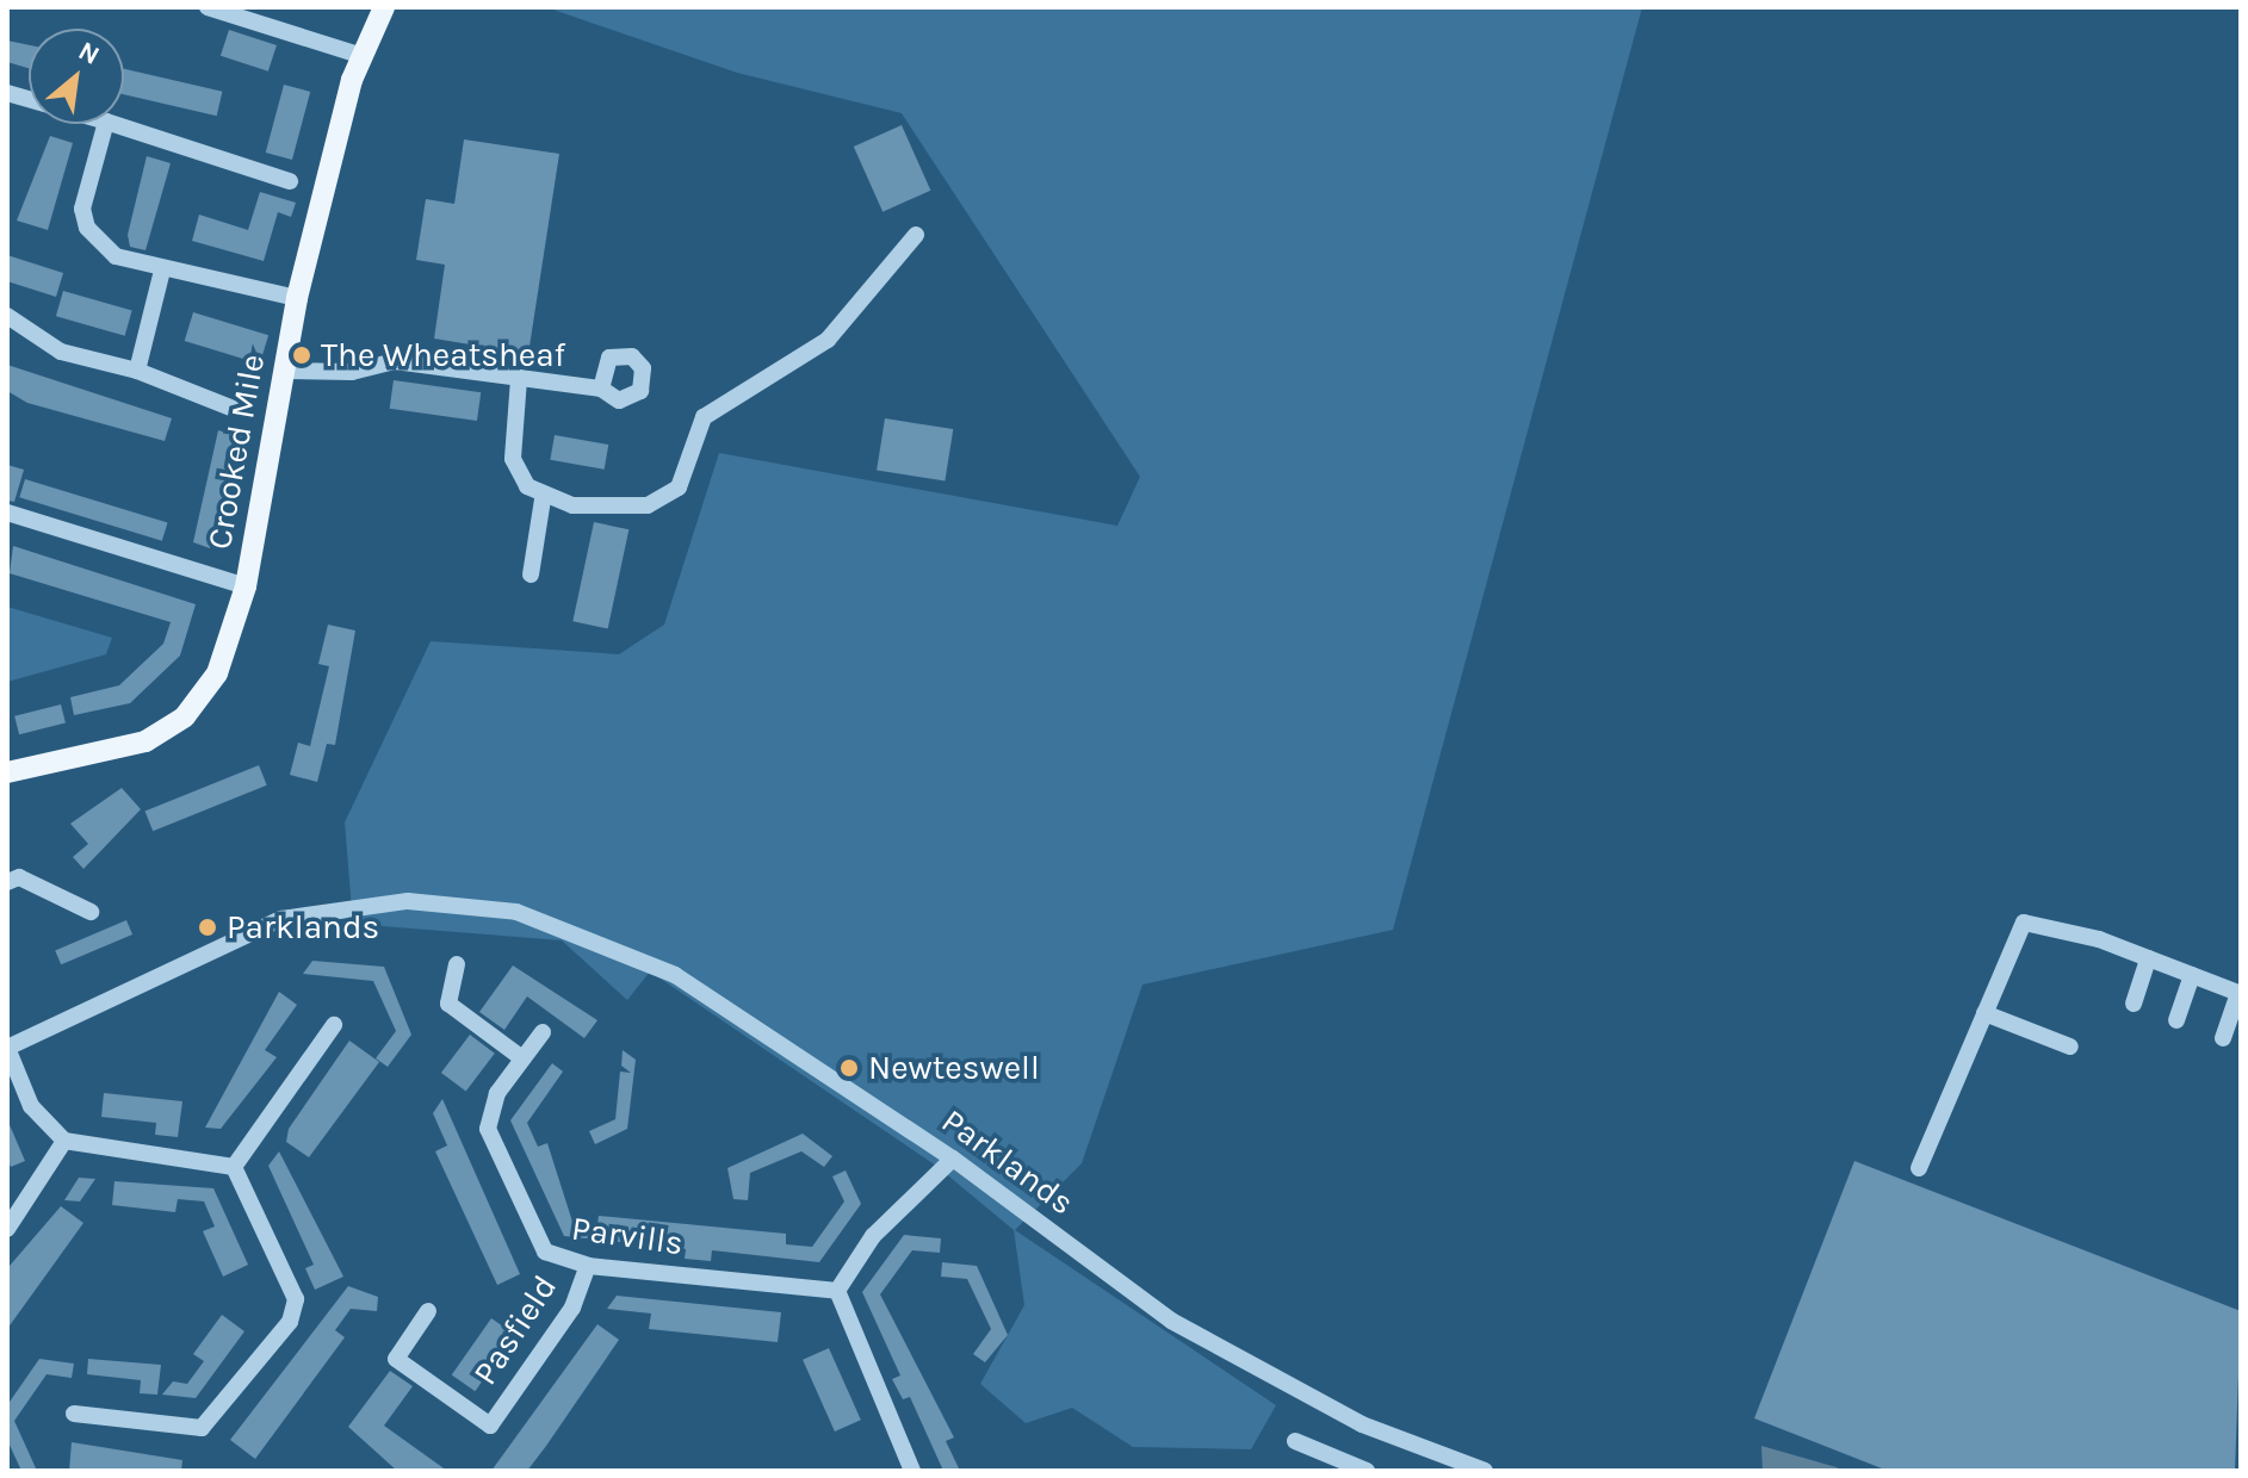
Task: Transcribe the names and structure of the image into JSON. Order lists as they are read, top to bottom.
{
  "streets": {
    "main road": ["Crooked Mile"],
    "street": ["Parklands", "Parvills", "Pasfield"]
  },
  "crossings": [
    ["Parvills", "Pasfield"]
  ],
  "places": ["The Wheatsheaf", "Parklands", "Newteswell"],
  "north": "top right"
}
